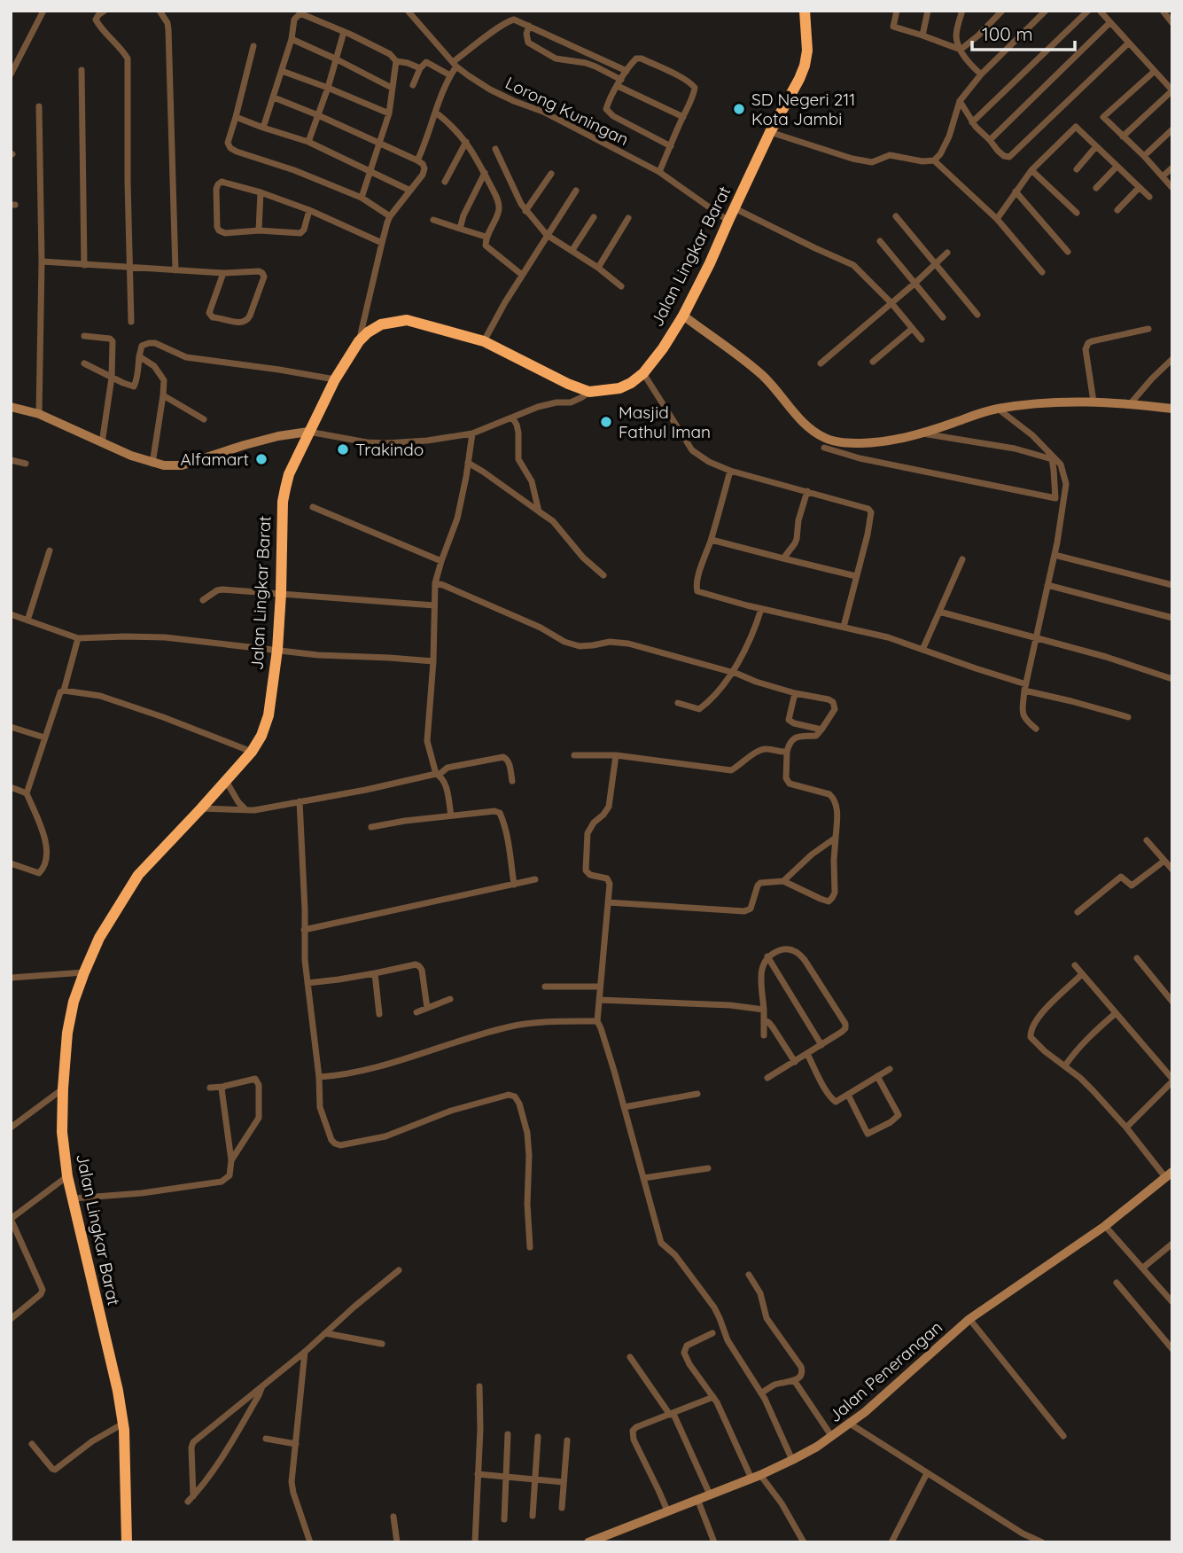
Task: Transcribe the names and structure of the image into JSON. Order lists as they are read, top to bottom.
{
  "streets": {
    "highway": ["Jalan Lingkar Barat"],
    "street": ["Lorong Kuningan", "Jalan Penerangan"]
  },
  "crossings": [
    ["Lorong Kuningan", "Jalan Lingkar Barat"]
  ],
  "places": [
    "SD Negeri 211 Kota Jambi",
    "Masjid Fathul Iman",
    "Trakindo",
    "Alfamart"
  ],
  "scale_bar": "100 m"
}
